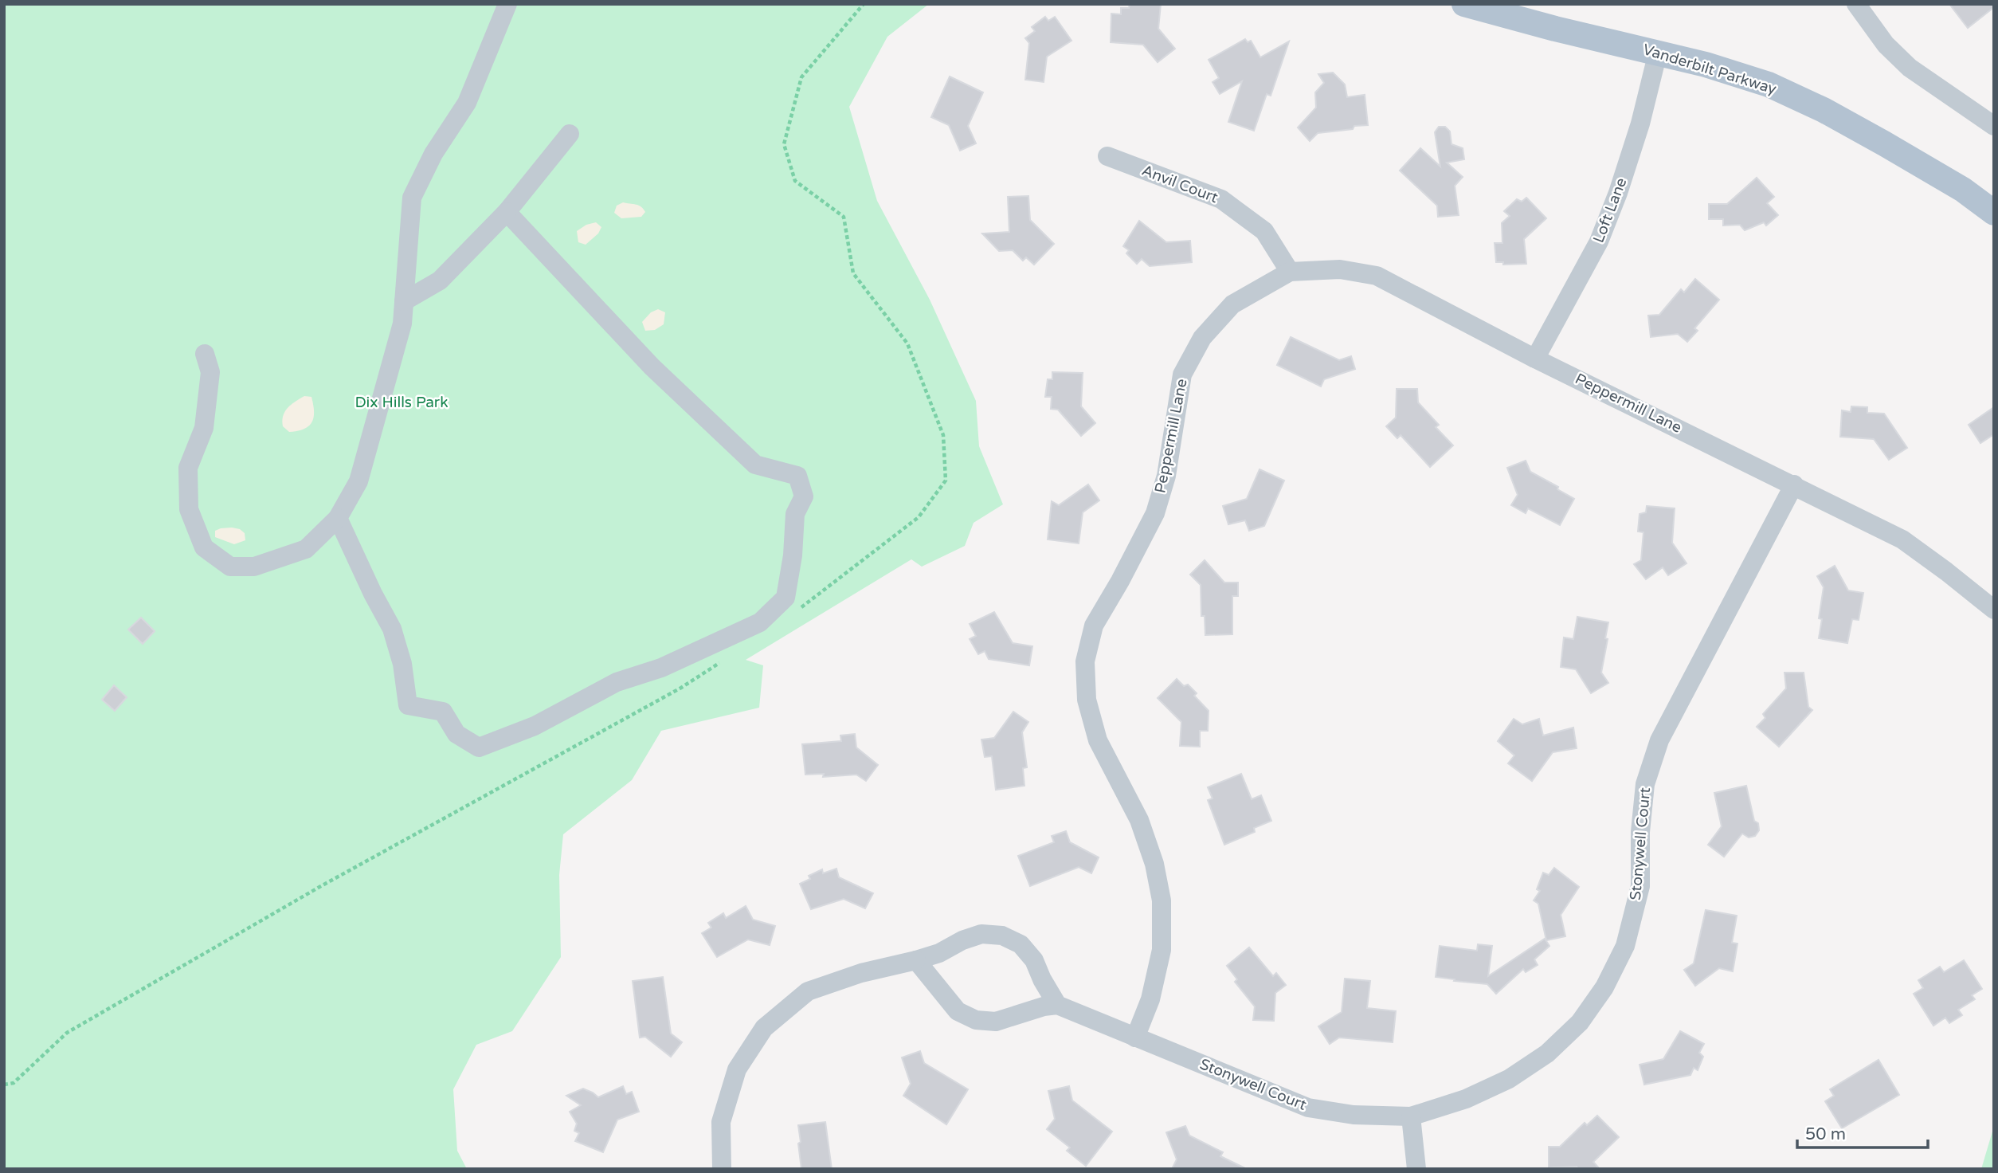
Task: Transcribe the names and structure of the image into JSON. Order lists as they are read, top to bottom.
{
  "streets": {
    "main road": ["Vanderbilt Parkway"],
    "street": [
      "Anvil Court",
      "Loft Lane",
      "Peppermill Lane",
      "Stonywell Court"
    ]
  },
  "crossings": [
    ["Vanderbilt Parkway", "Loft Lane"],
    ["Anvil Court", "Peppermill Lane"],
    ["Loft Lane", "Peppermill Lane"],
    ["Peppermill Lane", "Stonywell Court"]
  ],
  "parks": ["Dix Hills Park"],
  "scale_bar": "50 m"
}
